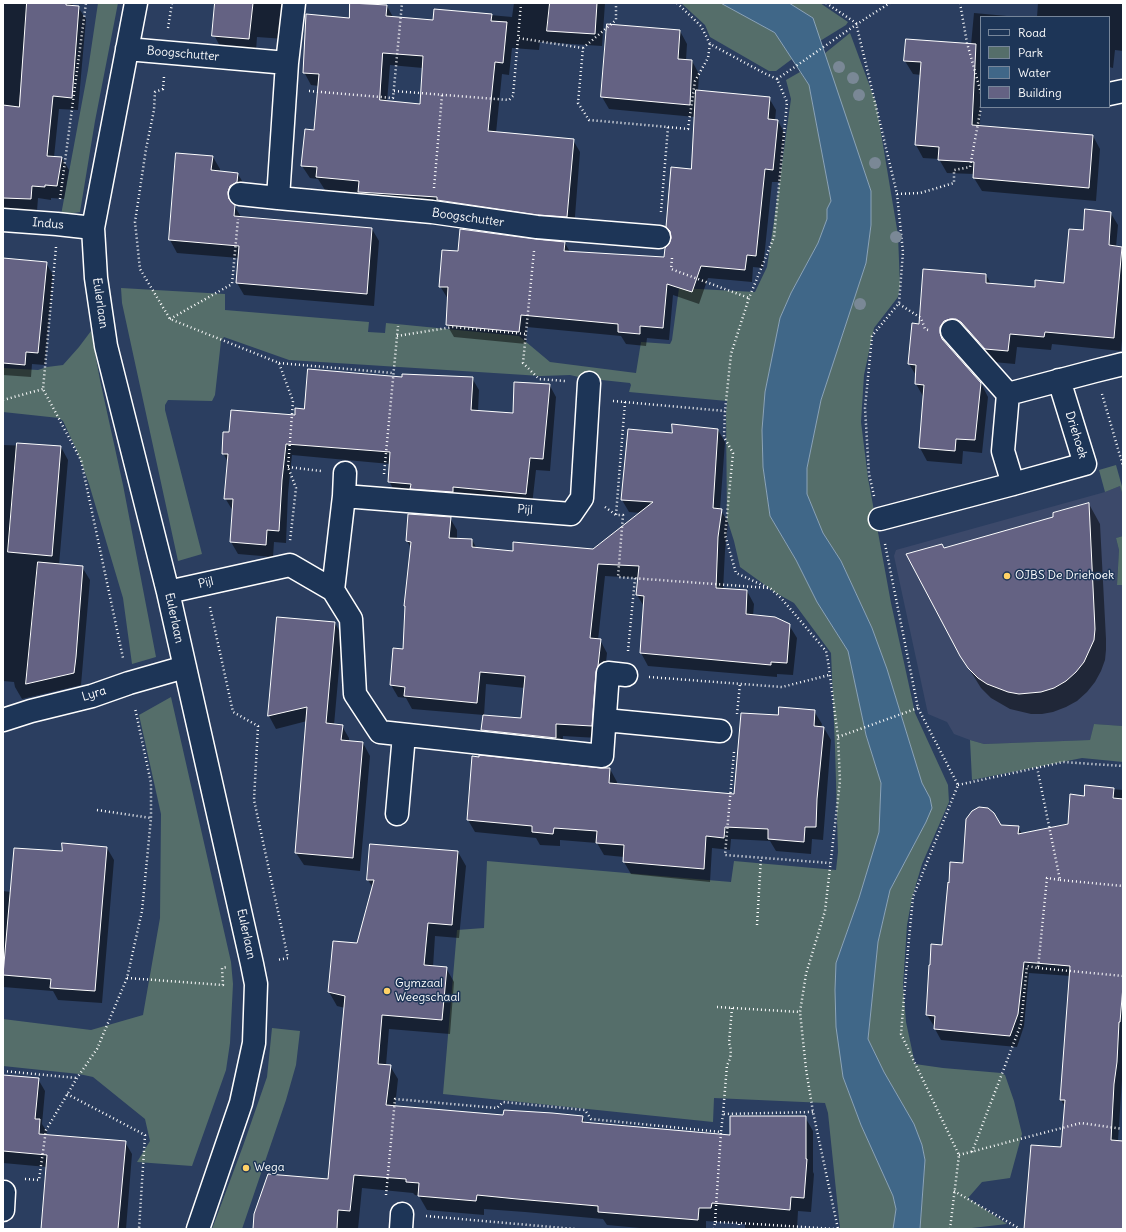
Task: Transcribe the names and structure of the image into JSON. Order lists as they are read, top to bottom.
{
  "streets": {
    "street": [
      "Boogschutter",
      "Indus",
      "Eulerlaan",
      "Driehoek",
      "Pijl",
      "Lyra"
    ]
  },
  "crossings": [
    ["Boogschutter", "Eulerlaan"],
    ["Indus", "Eulerlaan"],
    ["Eulerlaan", "Pijl"],
    ["Eulerlaan", "Lyra"]
  ],
  "places": ["OJBS De Driehoek", "Gymzaal Weegschaal", "Wega"],
  "legend": [
    "Road",
    "Park",
    "Water",
    "Building"
  ]
}
